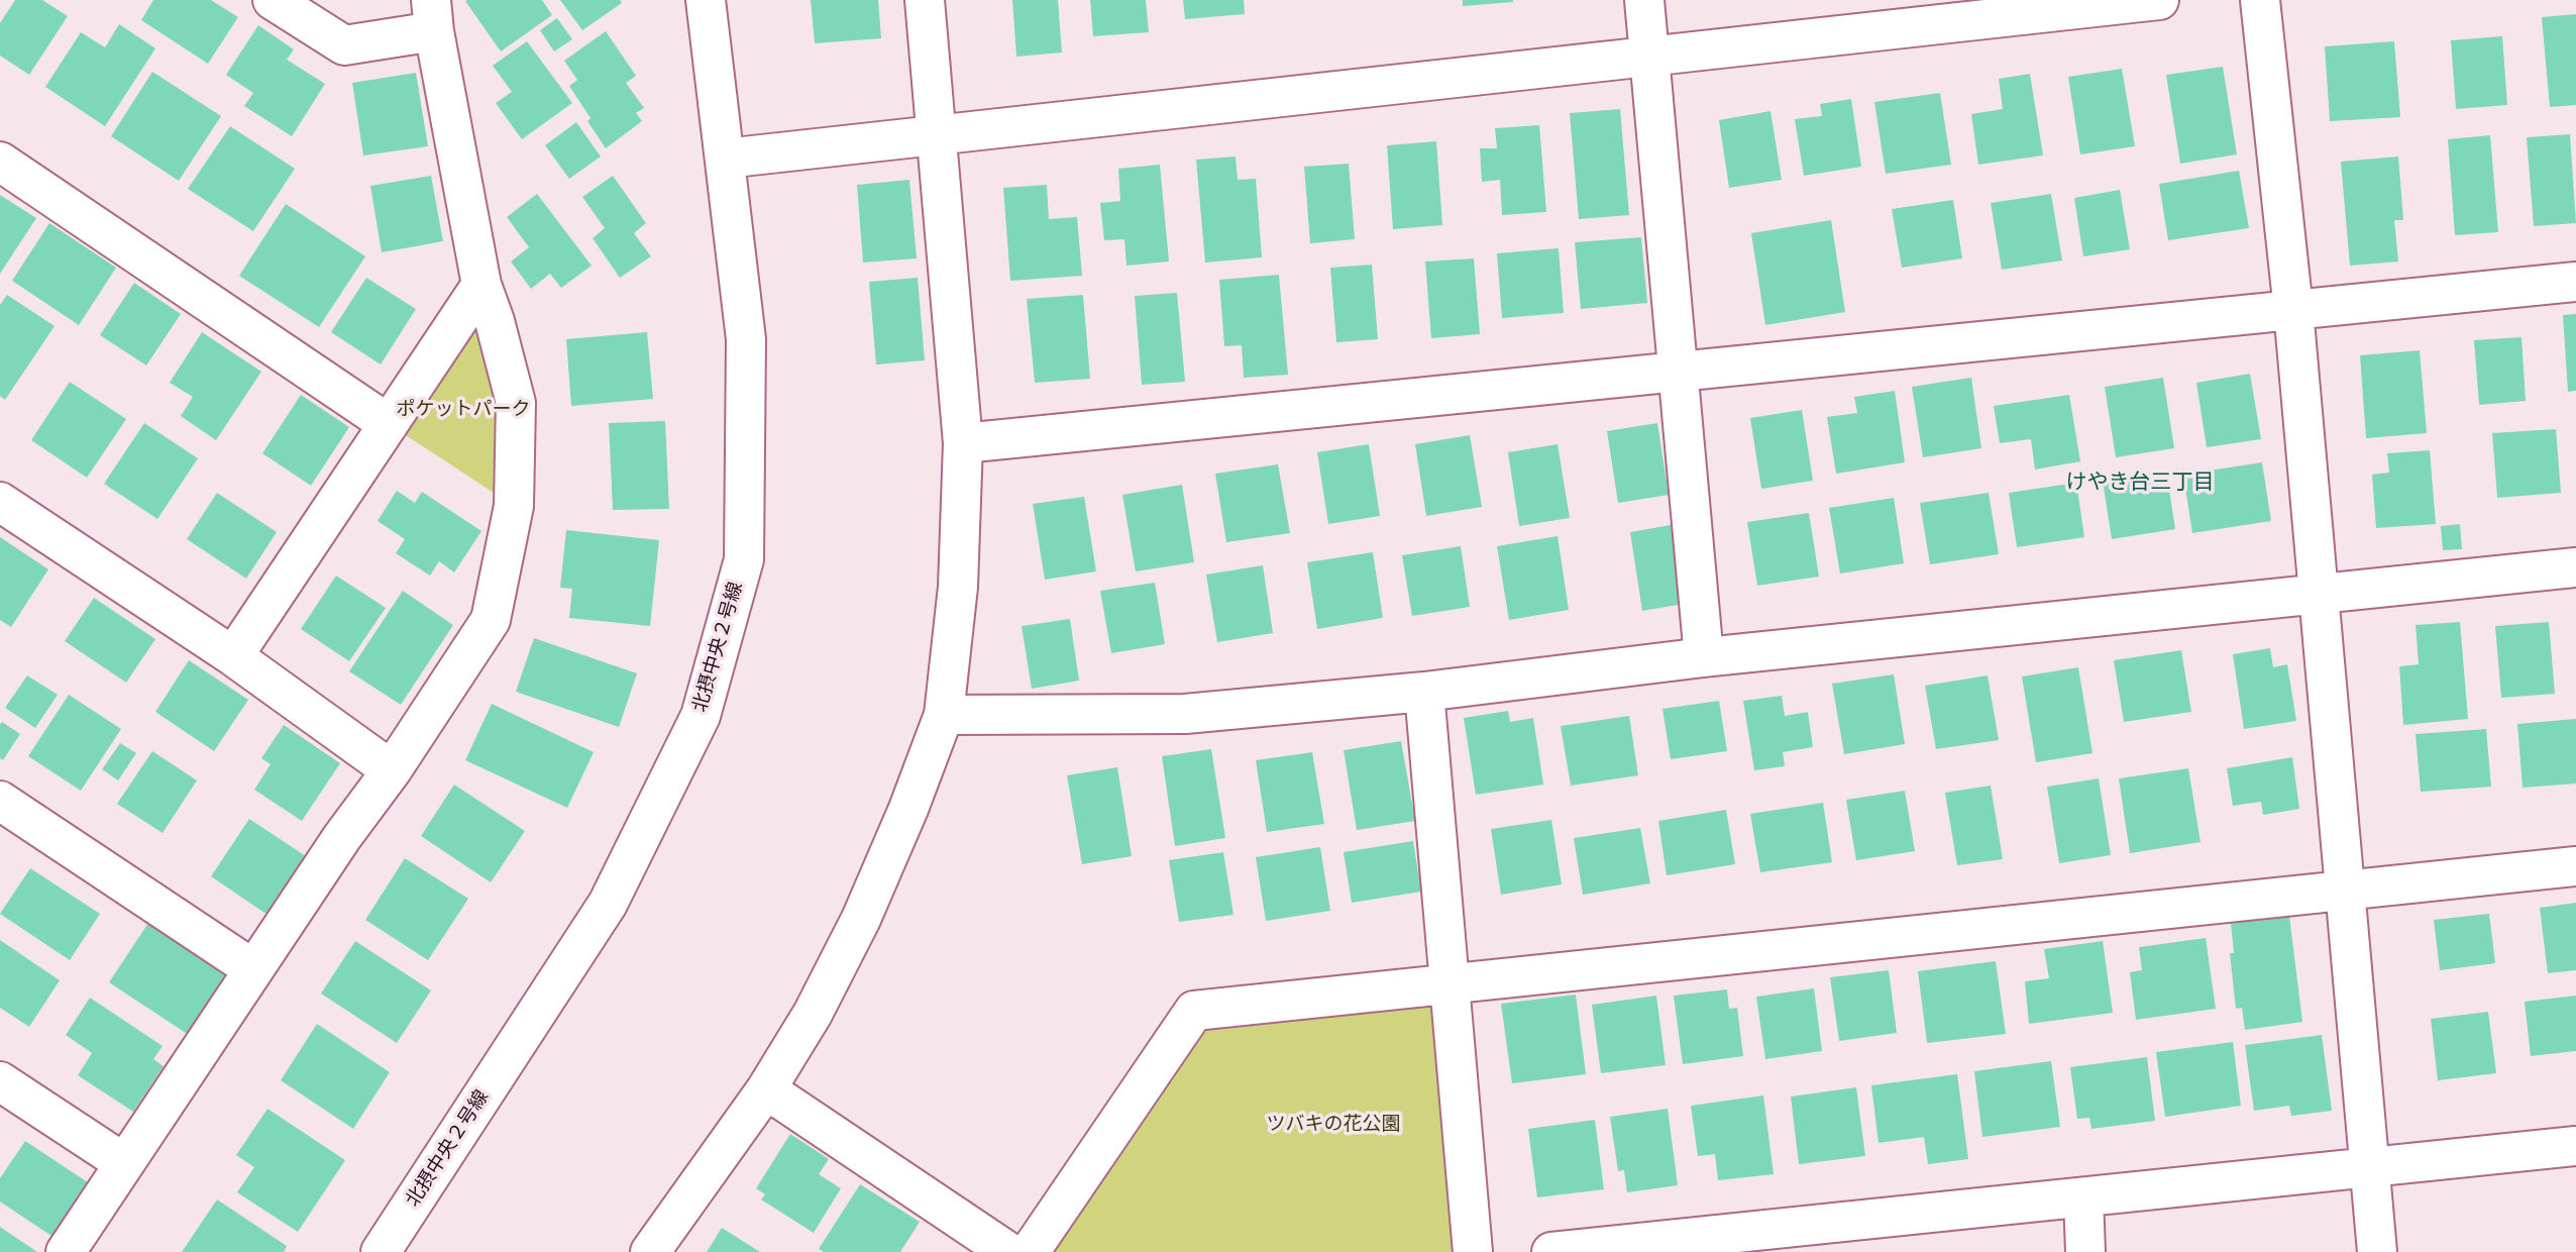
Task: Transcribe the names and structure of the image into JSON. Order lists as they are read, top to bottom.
{
  "streets": {
    "street": ["北摂中央２号線"]
  },
  "districts": ["けやき台三丁目"],
  "parks": ["ポケットパーク", "ツバキの花公園"]
}
